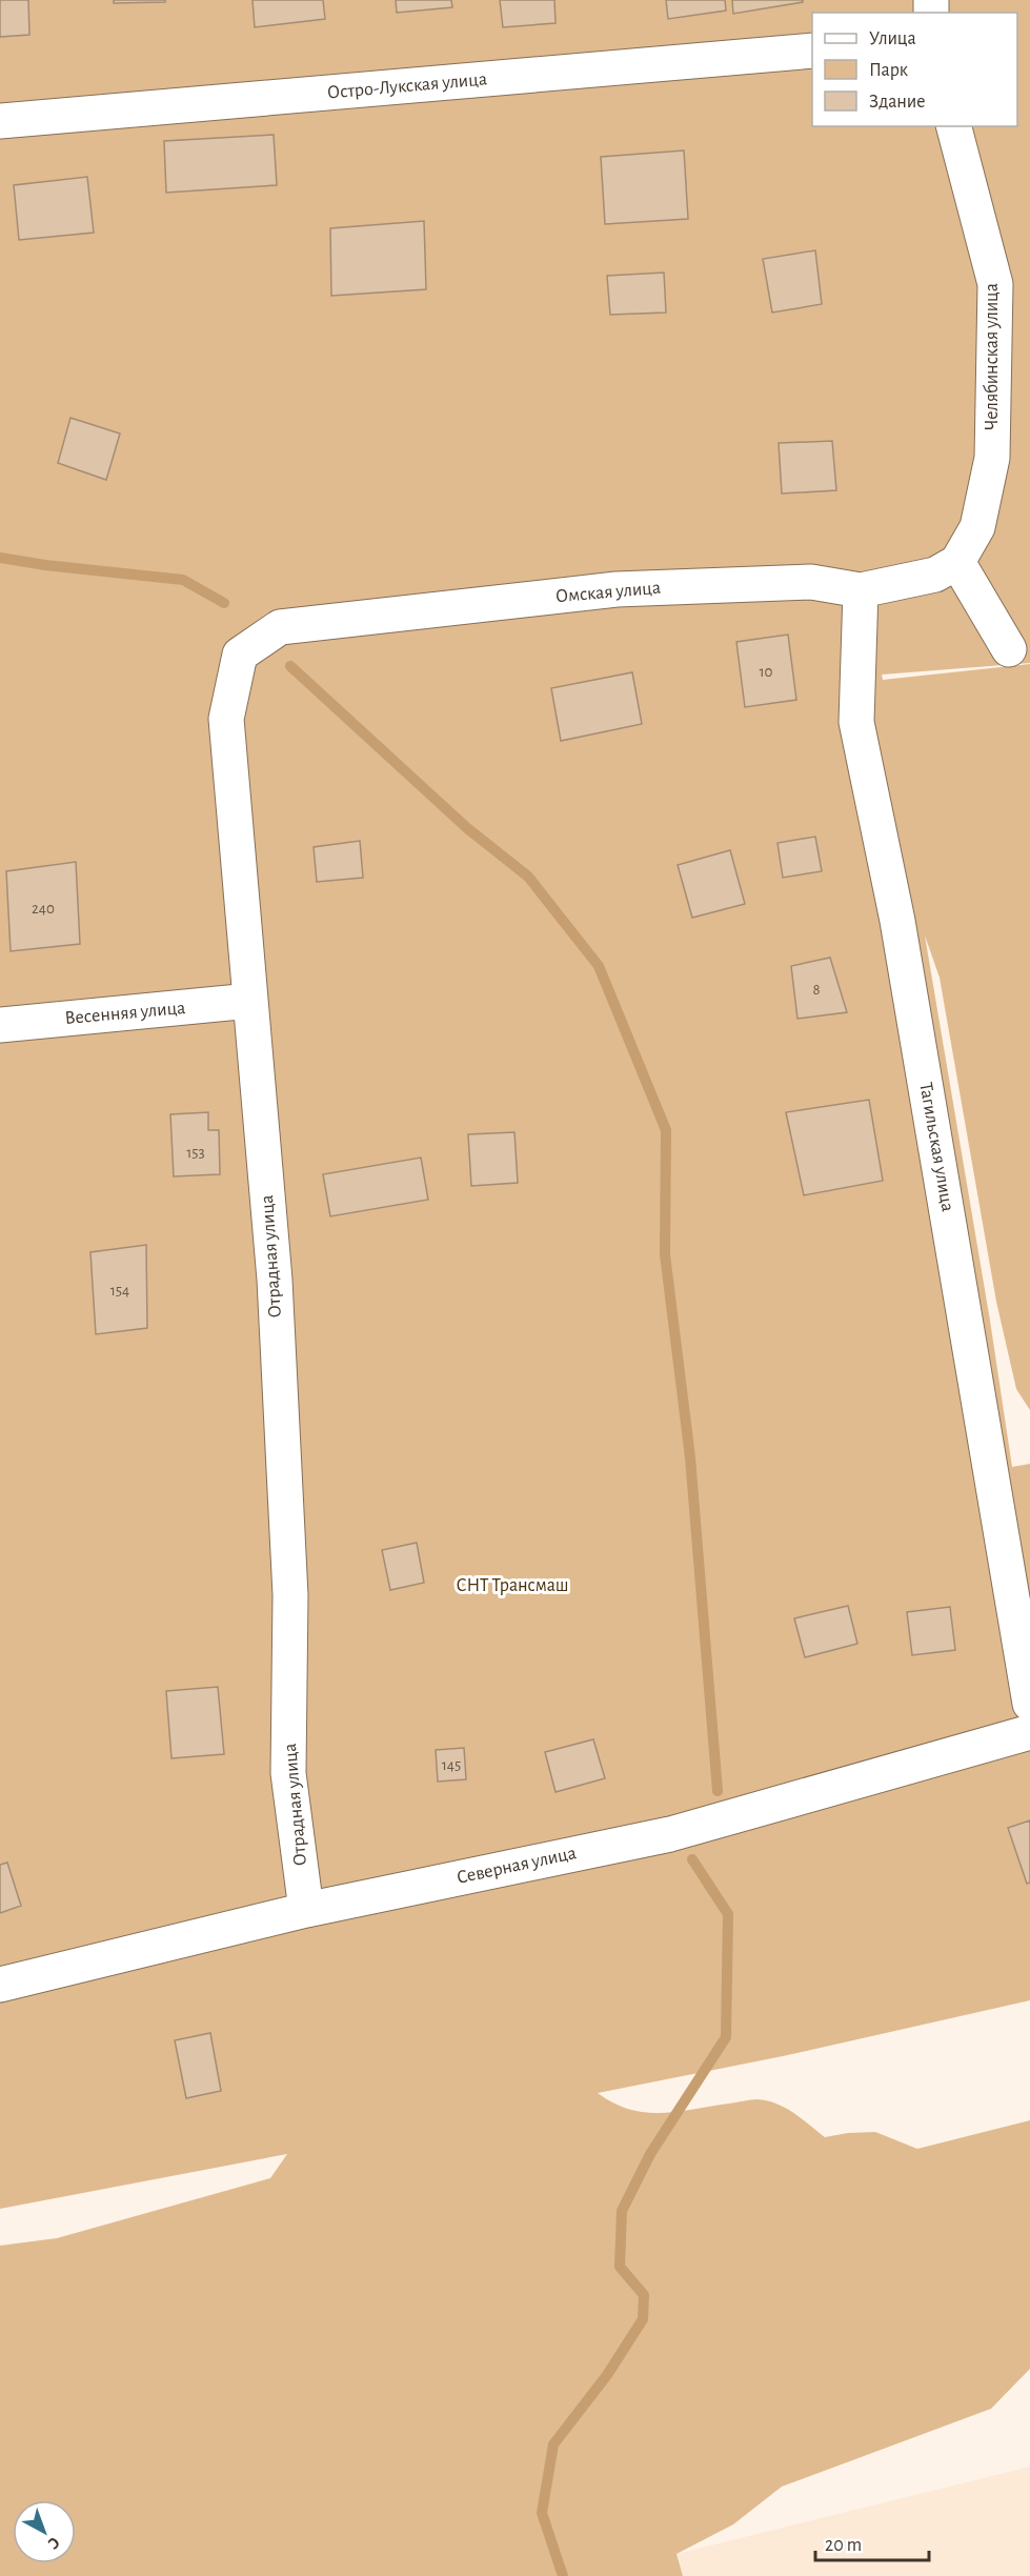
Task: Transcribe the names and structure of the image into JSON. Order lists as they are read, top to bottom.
{
  "streets": {
    "street": [
      "Остро-Лукская улица",
      "Челябинская улица",
      "Омская улица",
      "Весенняя улица",
      "Тагильская улица",
      "Отрадная улица",
      "Северная улица"
    ]
  },
  "crossings": [
    ["Челябинская улица", "Омская улица"],
    ["Омская улица", "Тагильская улица"],
    ["Омская улица", "Отрадная улица"],
    ["Весенняя улица", "Отрадная улица"],
    ["Отрадная улица", "Северная улица"]
  ],
  "parks": ["СНТ Трансмаш"],
  "house_numbers": [
    "10",
    "240",
    "8",
    "153",
    "154",
    "145"
  ],
  "legend": ["Улица", "Парк", "Здание"],
  "scale_bar": "20 m",
  "north": "bottom right"
}
